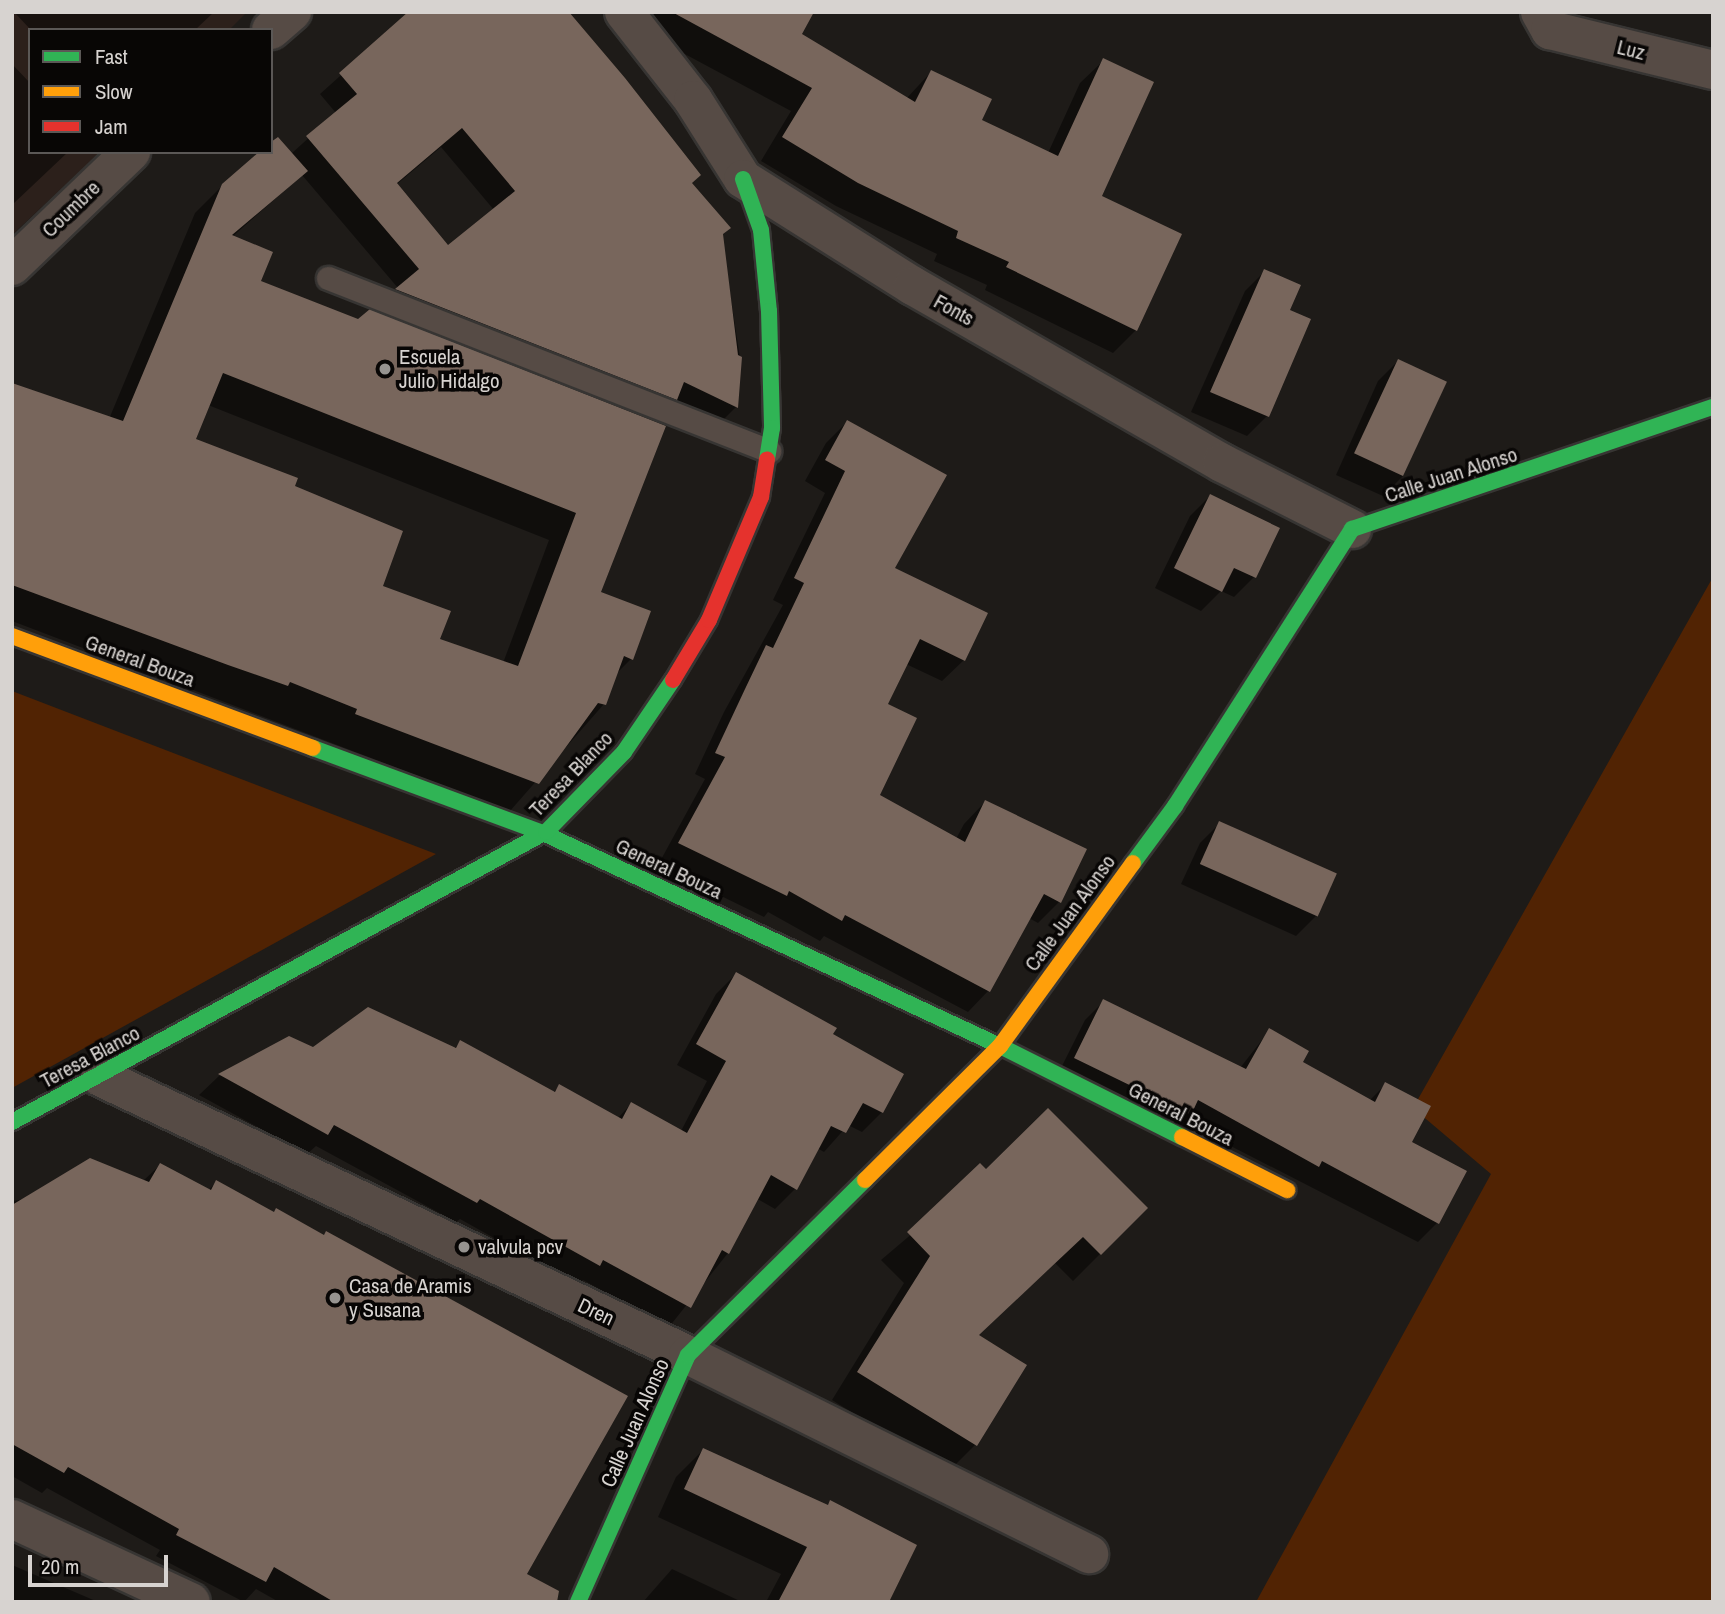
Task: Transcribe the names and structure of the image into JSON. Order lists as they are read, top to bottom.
{
  "streets": {
    "street": [
      "Luz",
      "Coumbre",
      "Fonts",
      "Calle Juan Alonso",
      "General Bouza",
      "Teresa Blanco",
      "Dren"
    ]
  },
  "crossings": [
    ["Fonts", "Calle Juan Alonso"],
    ["Fonts", "Teresa Blanco"],
    ["Calle Juan Alonso", "General Bouza"],
    ["Calle Juan Alonso", "Dren"],
    ["General Bouza", "Teresa Blanco"],
    ["Teresa Blanco", "Dren"]
  ],
  "places": ["Escuela Julio Hidalgo", "valvula pcv", "Casa de Aramis y Susana"],
  "legend": ["Fast", "Slow", "Jam"],
  "scale_bar": "20 m"
}
